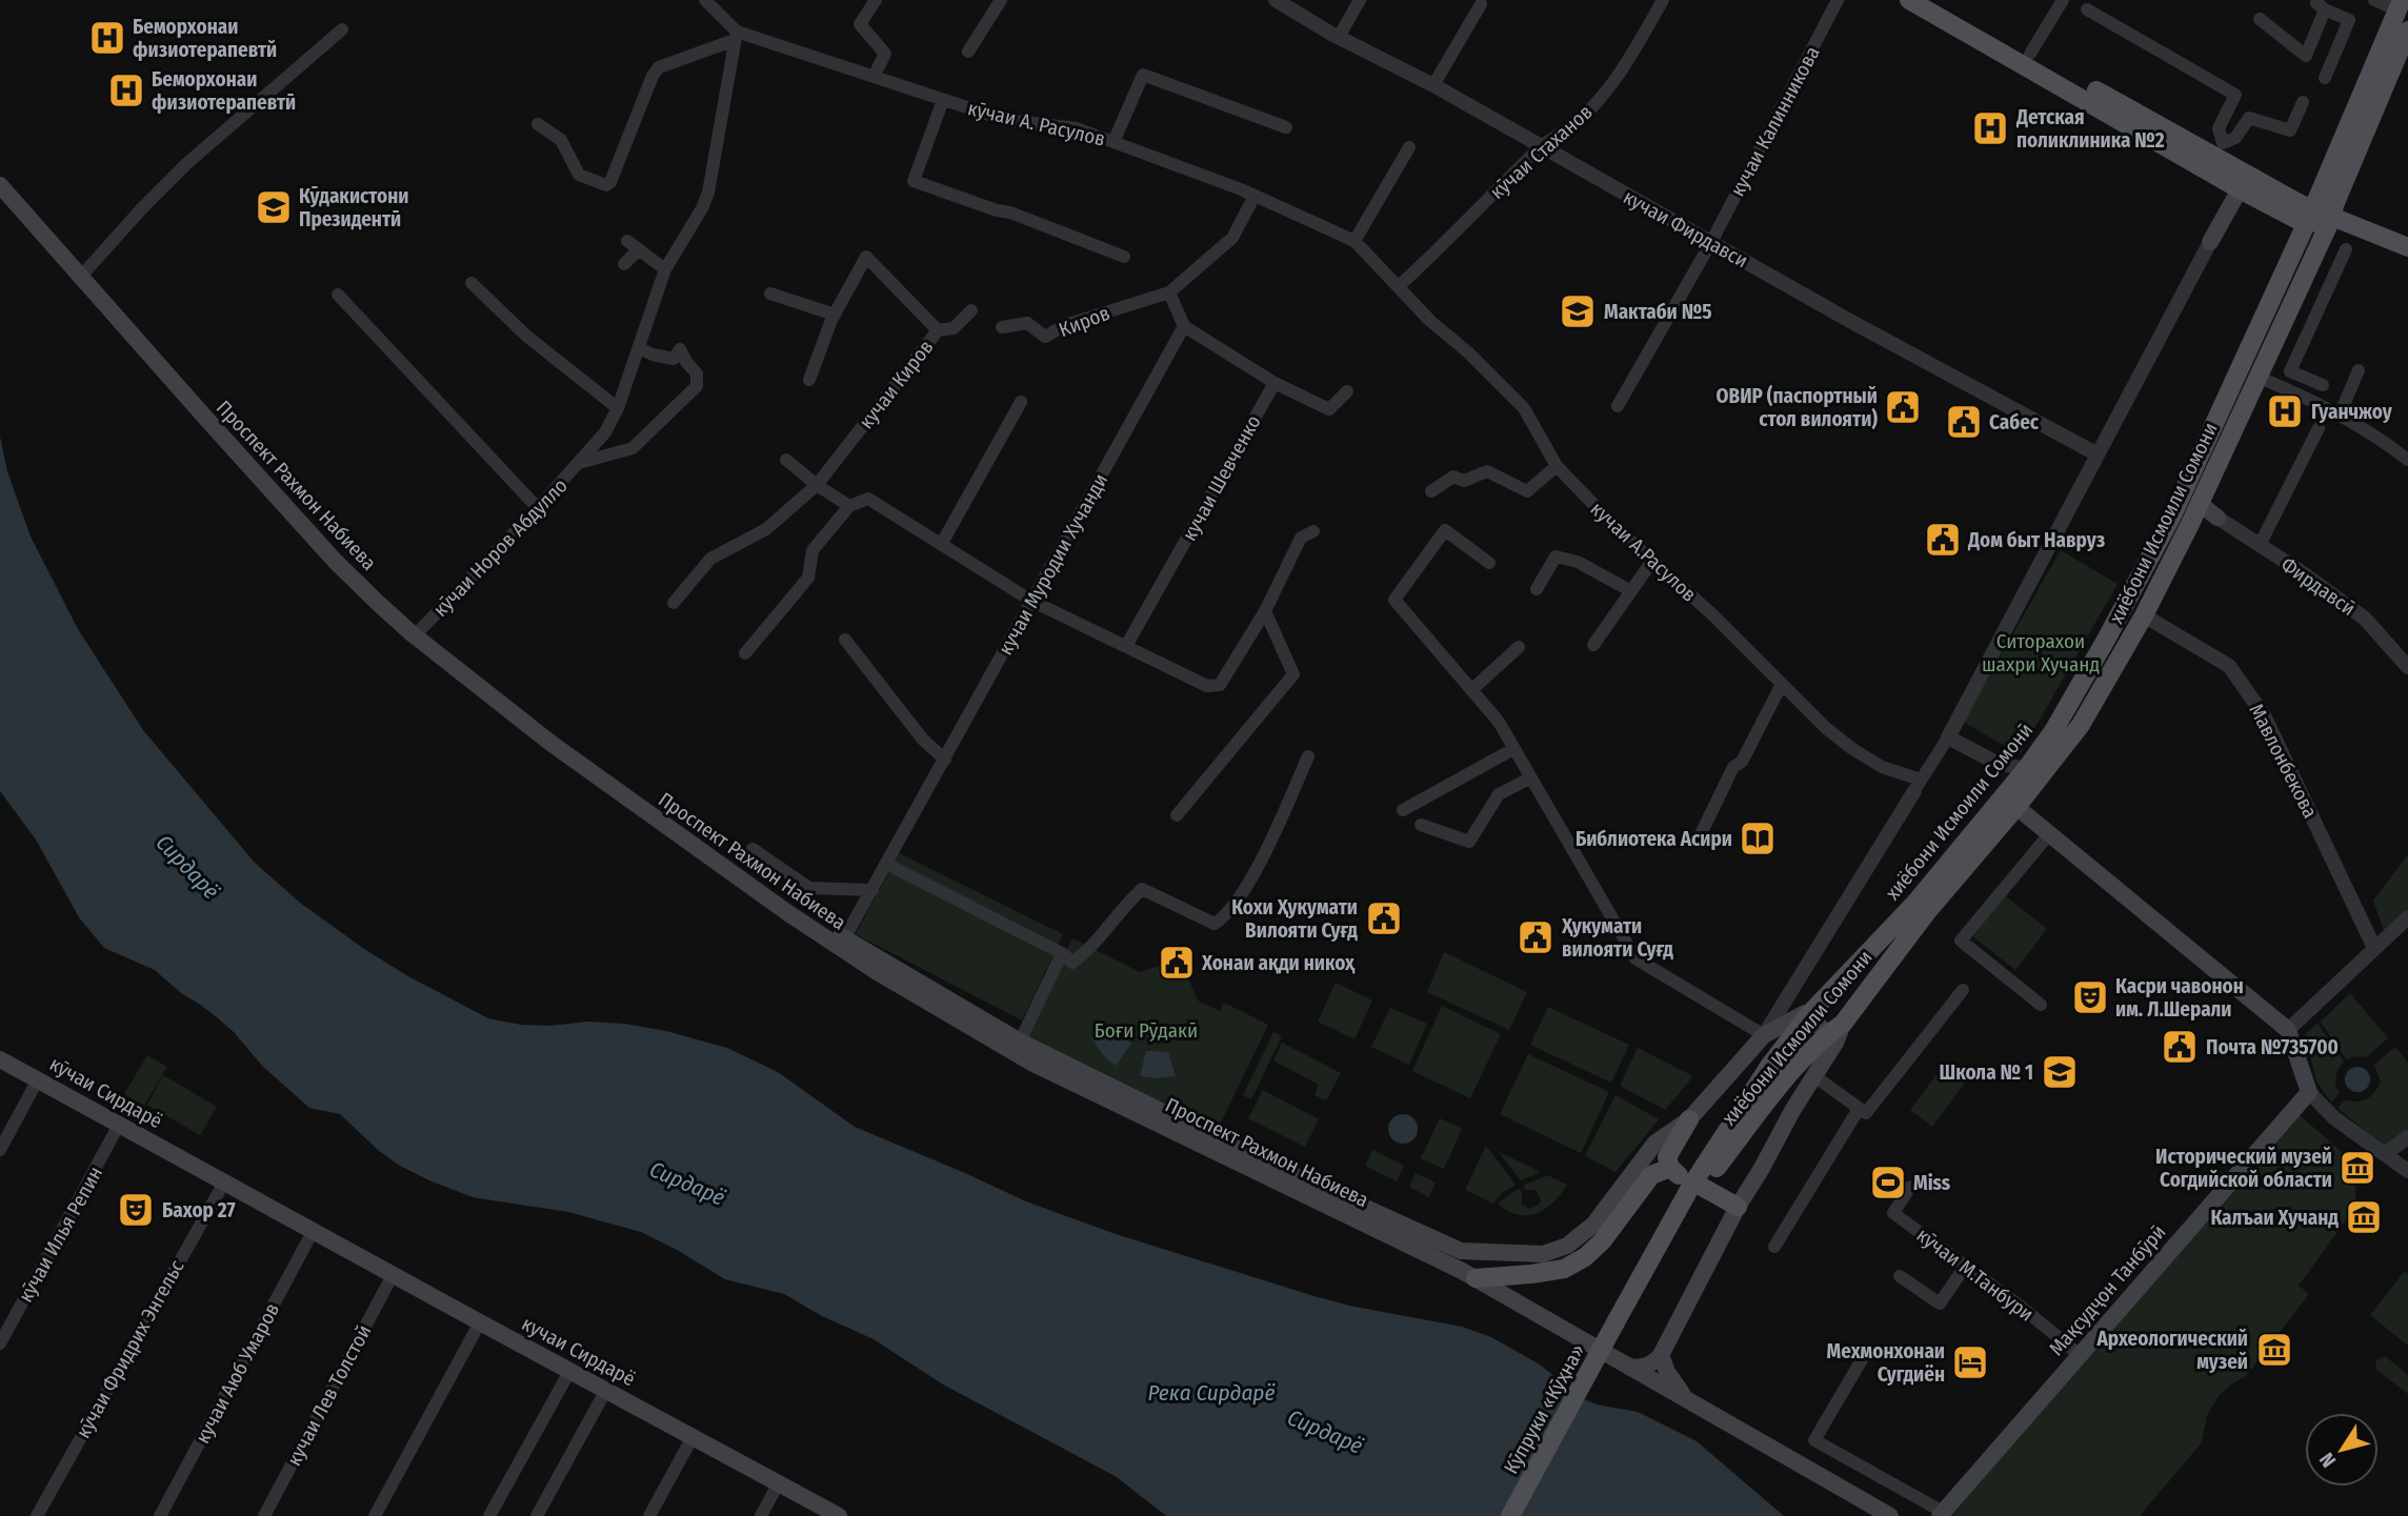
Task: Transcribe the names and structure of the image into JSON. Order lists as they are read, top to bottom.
{
  "streets": {
    "main road": [
      "Проспект Рахмон Набиева",
      "хиёбони Исмоили Сомони",
      "хиёбони Исмоили Сомонӣ",
      "кӯчаи Сирдарё",
      "Мақсудҷон Танбӯрӣ",
      "кучаи Сирдарё",
      "Кӯпруки «Кӯҳна»"
    ],
    "street": [
      "кучаи Калинникова",
      "кӯчаи А. Расулов",
      "кӯчаи Стаханов",
      "кучаи Фирдавси",
      "Киров",
      "кучаи Киров",
      "кучаи Шевченко",
      "кӯчаи Норов Абдулло",
      "кучаи А.Расулов",
      "кучаи Муродии Хучанди",
      "Фирдавсӣ",
      "Мавлонбекова",
      "кӯчаи Илья Репин",
      "кӯчаи М.Танбури",
      "кӯчаи Фридрих Энгельс",
      "кучаи Аюб Умаров",
      "кучаи Лев Толстой"
    ]
  },
  "crossings": [
    ["кучаи Калинникова", "кучаи Фирдавси"],
    ["кӯчаи А. Расулов", "кӯчаи Стаханов"],
    ["кӯчаи А. Расулов", "кӯчаи Норов Абдулло"],
    ["кӯчаи А. Расулов", "кучаи А.Расулов"],
    ["кӯчаи Стаханов", "кучаи Фирдавси"],
    ["кӯчаи Стаханов", "кучаи А.Расулов"],
    ["Проспект Рахмон Набиева", "кӯчаи Норов Абдулло"],
    ["Проспект Рахмон Набиева", "кучаи Муродии Хучанди"],
    ["Проспект Рахмон Набиева", "хиёбони Исмоили Сомонӣ"],
    ["хиёбони Исмоили Сомони", "Мавлонбекова"],
    ["хиёбони Исмоили Сомони", "хиёбони Исмоили Сомонӣ"],
    ["кӯчаи Сирдарё", "кӯчаи Илья Репин"],
    ["кӯчаи Сирдарё", "кӯчаи Фридрих Энгельс"],
    ["кӯчаи Сирдарё", "кучаи Сирдарё"],
    ["кӯчаи М.Танбури", "Мақсудҷон Танбӯрӣ"],
    ["кӯчаи Фридрих Энгельс", "кучаи Сирдарё"],
    ["кучаи Сирдарё", "кучаи Аюб Умаров"],
    ["кучаи Сирдарё", "кучаи Лев Толстой"]
  ],
  "water": ["Сирдарё", "Река Сирдарё"],
  "parks": ["Ситорахои шахри Хучанд", "Боғи Рӯдакӣ"],
  "places": {
    "hospital": [
      "Беморхонаи физиотерапевтй",
      "Беморхонаи физиотерапевтӣ",
      "Детская поликлиника №2",
      "Гуанчжоу"
    ],
    "school or university": ["Кӯдакистони Президентӣ", "Мактаби №5", "Школа № 1"],
    "public building": [
      "ОВИР (паспортный стол вилояти)",
      "Сабес",
      "Дом быт Навруз",
      "Кохи Ҳукумати Вилояти Суғд",
      "Ҳукумати вилояти Суғд",
      "Хонаи ақди никоҳ",
      "Почта №735700"
    ],
    "library": ["Библиотека Асири"],
    "theatre": ["Касри чавонон им. Л.Шерали", "Бахор 27"],
    "museum": ["Исторический музей Согдийской области", "Калъаи Хучанд", "Археологический музей"],
    "sports": ["Miss"],
    "hotel": ["Мехмонхонаи Сугдиён"]
  },
  "north": "bottom left"
}
